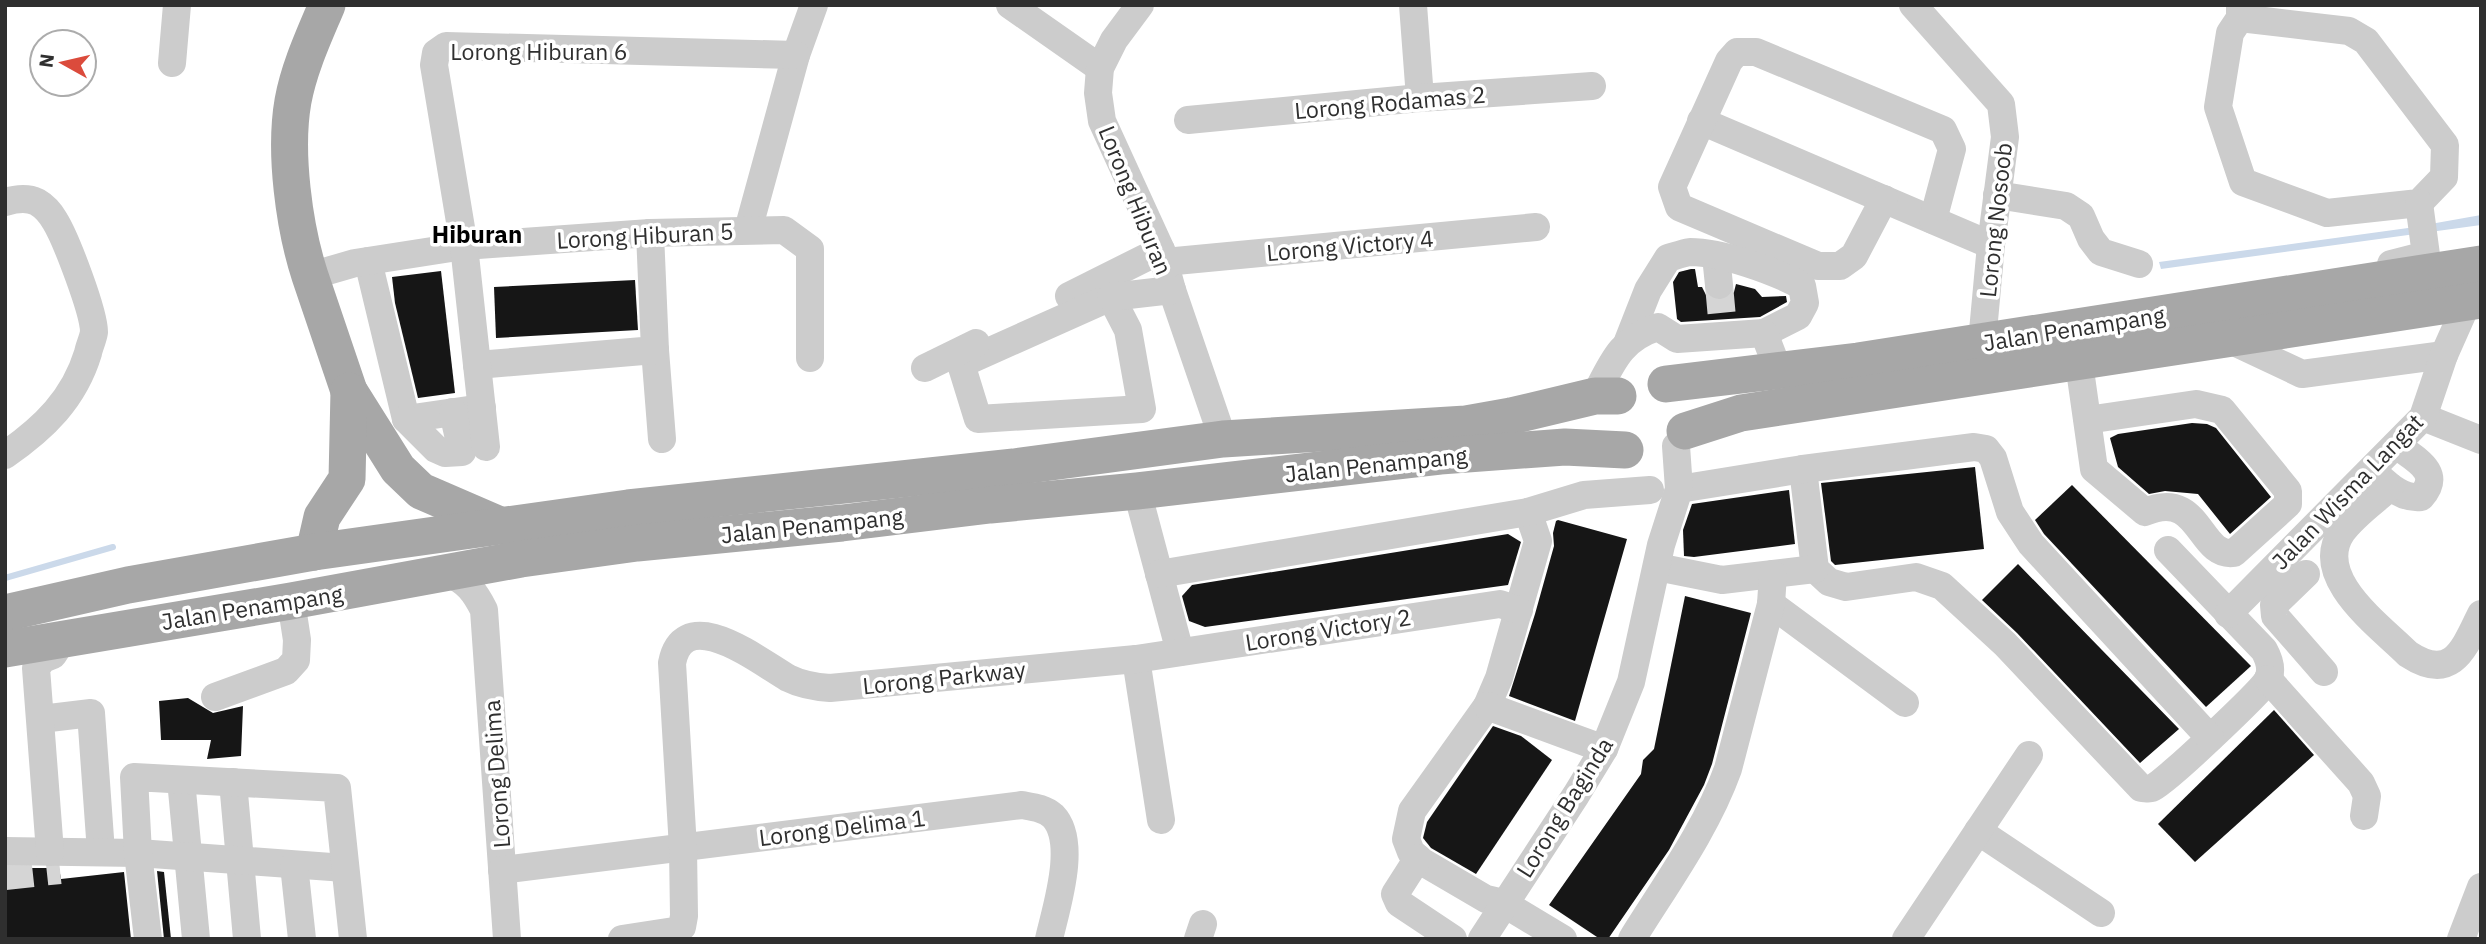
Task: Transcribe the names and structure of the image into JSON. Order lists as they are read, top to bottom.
{
  "streets": {
    "main road": ["Jalan Penampang"],
    "street": [
      "Lorong Hiburan 6",
      "Lorong Rodamas 2",
      "Lorong Hiburan",
      "Lorong Nosoob",
      "Lorong Hiburan 5",
      "Lorong Victory 4",
      "Jalan Wisma Langat",
      "Lorong Victory 2",
      "Lorong Parkway",
      "Lorong Delima",
      "Lorong Baginda",
      "Lorong Delima 1"
    ]
  },
  "crossings": [
    ["Lorong Hiburan 6", "Lorong Hiburan 5"],
    ["Lorong Hiburan", "Lorong Victory 4"],
    ["Lorong Hiburan", "Jalan Penampang"],
    ["Lorong Nosoob", "Jalan Penampang"],
    ["Jalan Penampang", "Jalan Wisma Langat"],
    ["Jalan Penampang", "Lorong Baginda"],
    ["Lorong Victory 2", "Lorong Parkway"],
    ["Lorong Parkway", "Lorong Delima 1"],
    ["Lorong Delima", "Lorong Delima 1"]
  ],
  "districts": ["Hiburan"],
  "north": "left"
}
